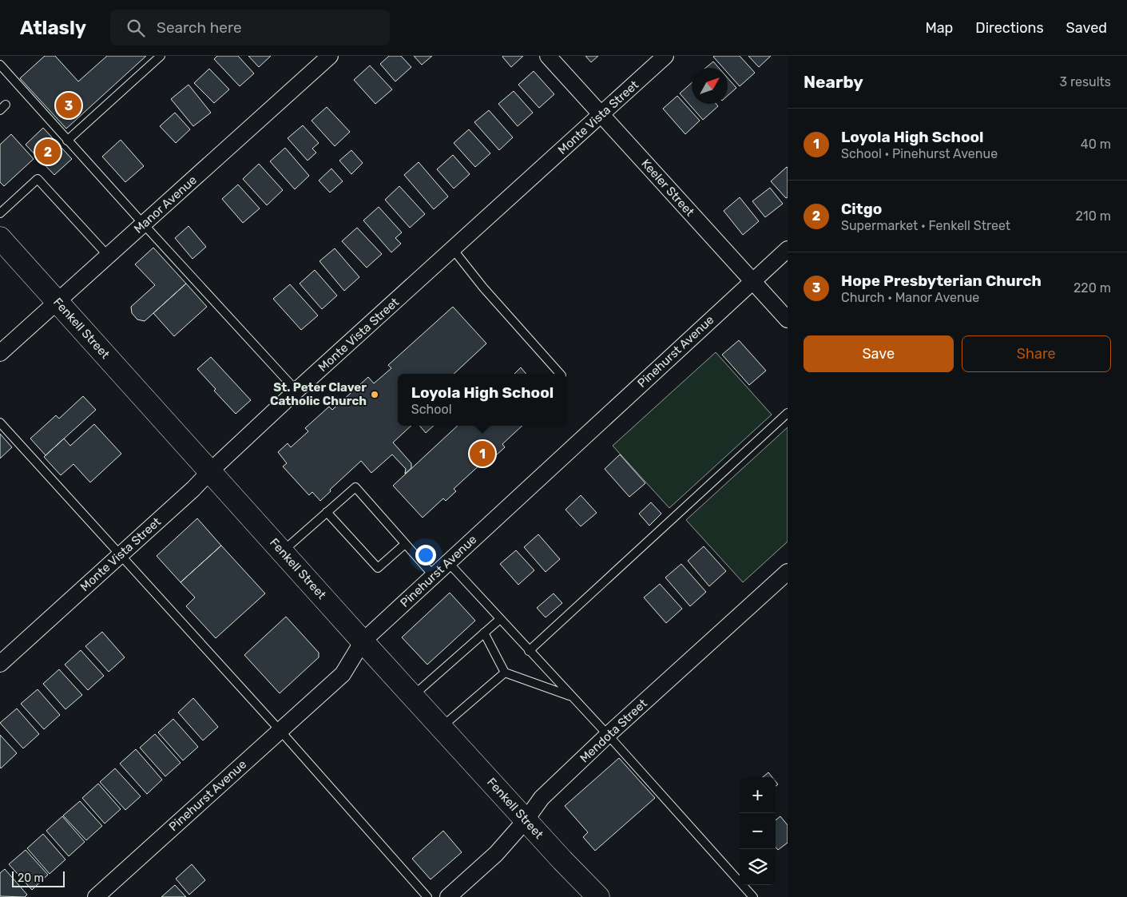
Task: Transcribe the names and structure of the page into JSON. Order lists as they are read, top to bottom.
{
  "streets": {
    "street": [
      "Monte Vista Street",
      "Keeler Street",
      "Manor Avenue",
      "Fenkell Street",
      "Pinehurst Avenue",
      "Mendota Street"
    ]
  },
  "crossings": [
    ["Monte Vista Street", "Keeler Street"],
    ["Monte Vista Street", "Fenkell Street"],
    ["Keeler Street", "Pinehurst Avenue"],
    ["Manor Avenue", "Fenkell Street"],
    ["Fenkell Street", "Pinehurst Avenue"],
    ["Fenkell Street", "Mendota Street"]
  ],
  "places": ["St. Peter Claver Catholic Church"],
  "scale_bar": "20 m",
  "north": "top right",
  "page": {
    "header": "Atlasly",
    "search": "Search here",
    "nav": ["Map", "Directions", "Saved"],
    "heading": ["Nearby", "3 results"],
    "pins": ["3", "2", "1"],
    "list": [
      {
        "mark": "1",
        "name": "Loyola High School",
        "note": "School · Pinehurst Avenue",
        "value": "40 m"
      },
      {
        "mark": "2",
        "name": "Citgo",
        "note": "Supermarket · Fenkell Street",
        "value": "210 m"
      },
      {
        "mark": "3",
        "name": "Hope Presbyterian Church",
        "note": "Church · Manor Avenue",
        "value": "220 m"
      }
    ],
    "buttons": ["Save", "Share"],
    "popup": ["Loyola High School", "School"],
    "map_buttons": ["+", "−"],
    "scale": "20 m"
  }
}
